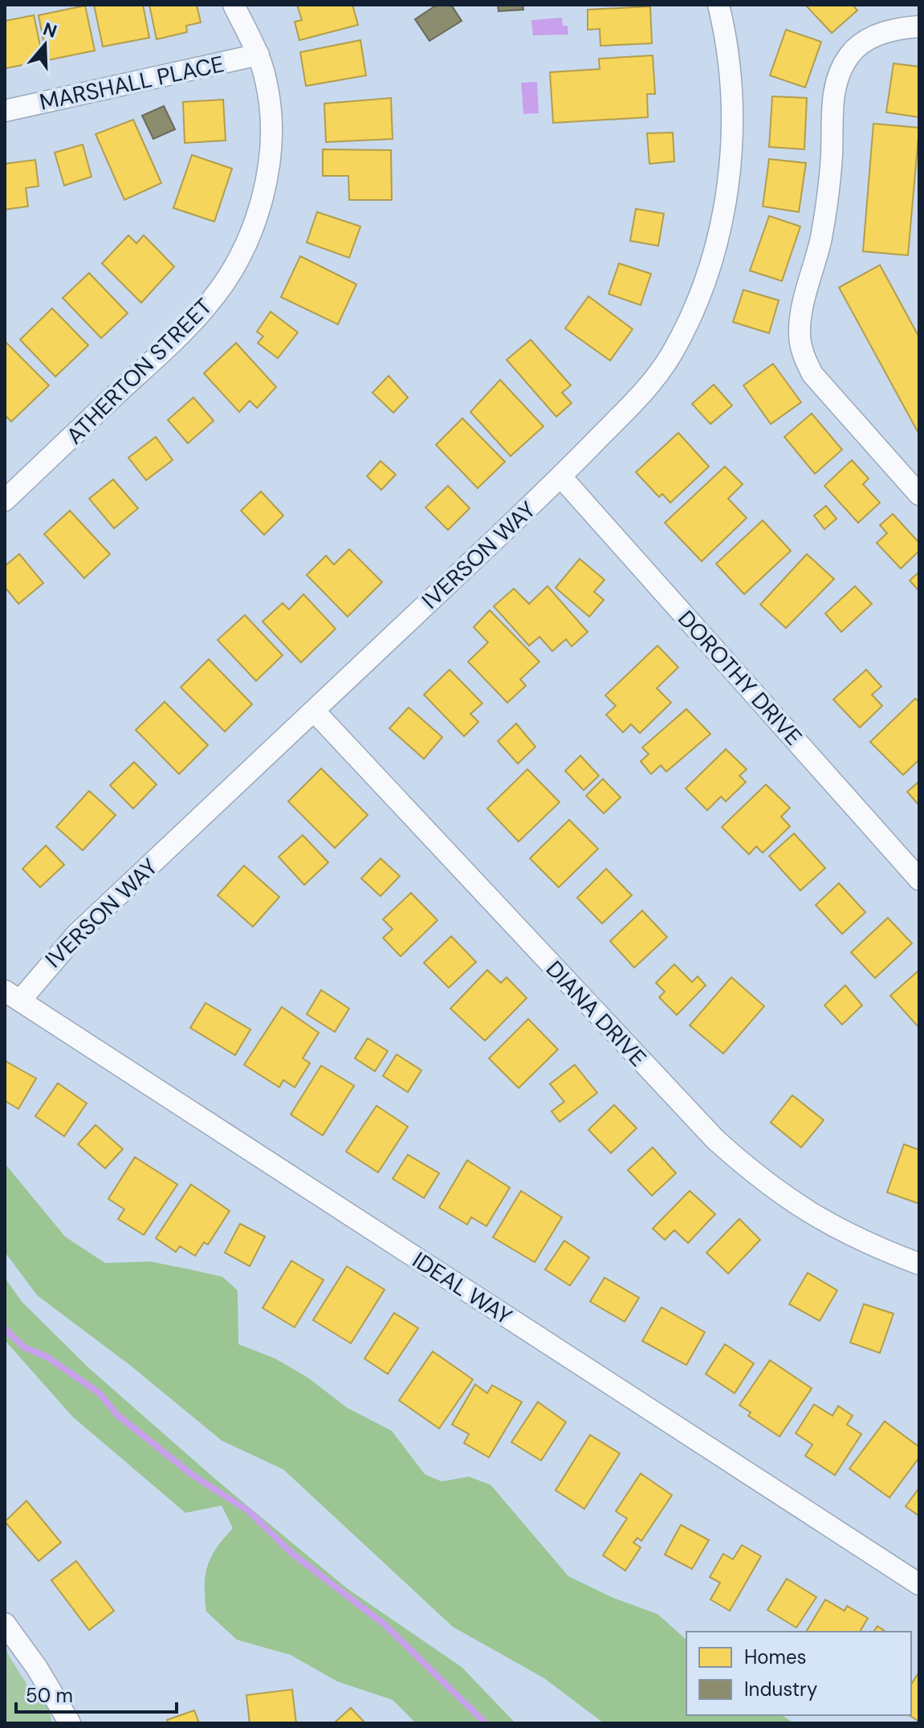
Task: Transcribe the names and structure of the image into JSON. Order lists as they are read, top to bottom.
{
  "streets": {
    "street": [
      "MARSHALL PLACE",
      "ATHERTON STREET",
      "IVERSON WAY",
      "DOROTHY DRIVE",
      "DIANA DRIVE",
      "IDEAL WAY"
    ]
  },
  "crossings": [
    ["MARSHALL PLACE", "ATHERTON STREET"],
    ["IVERSON WAY", "DOROTHY DRIVE"],
    ["IVERSON WAY", "DIANA DRIVE"],
    ["IVERSON WAY", "IDEAL WAY"]
  ],
  "legend": ["Homes", "Industry"],
  "scale_bar": "50 m",
  "north": "top"
}
